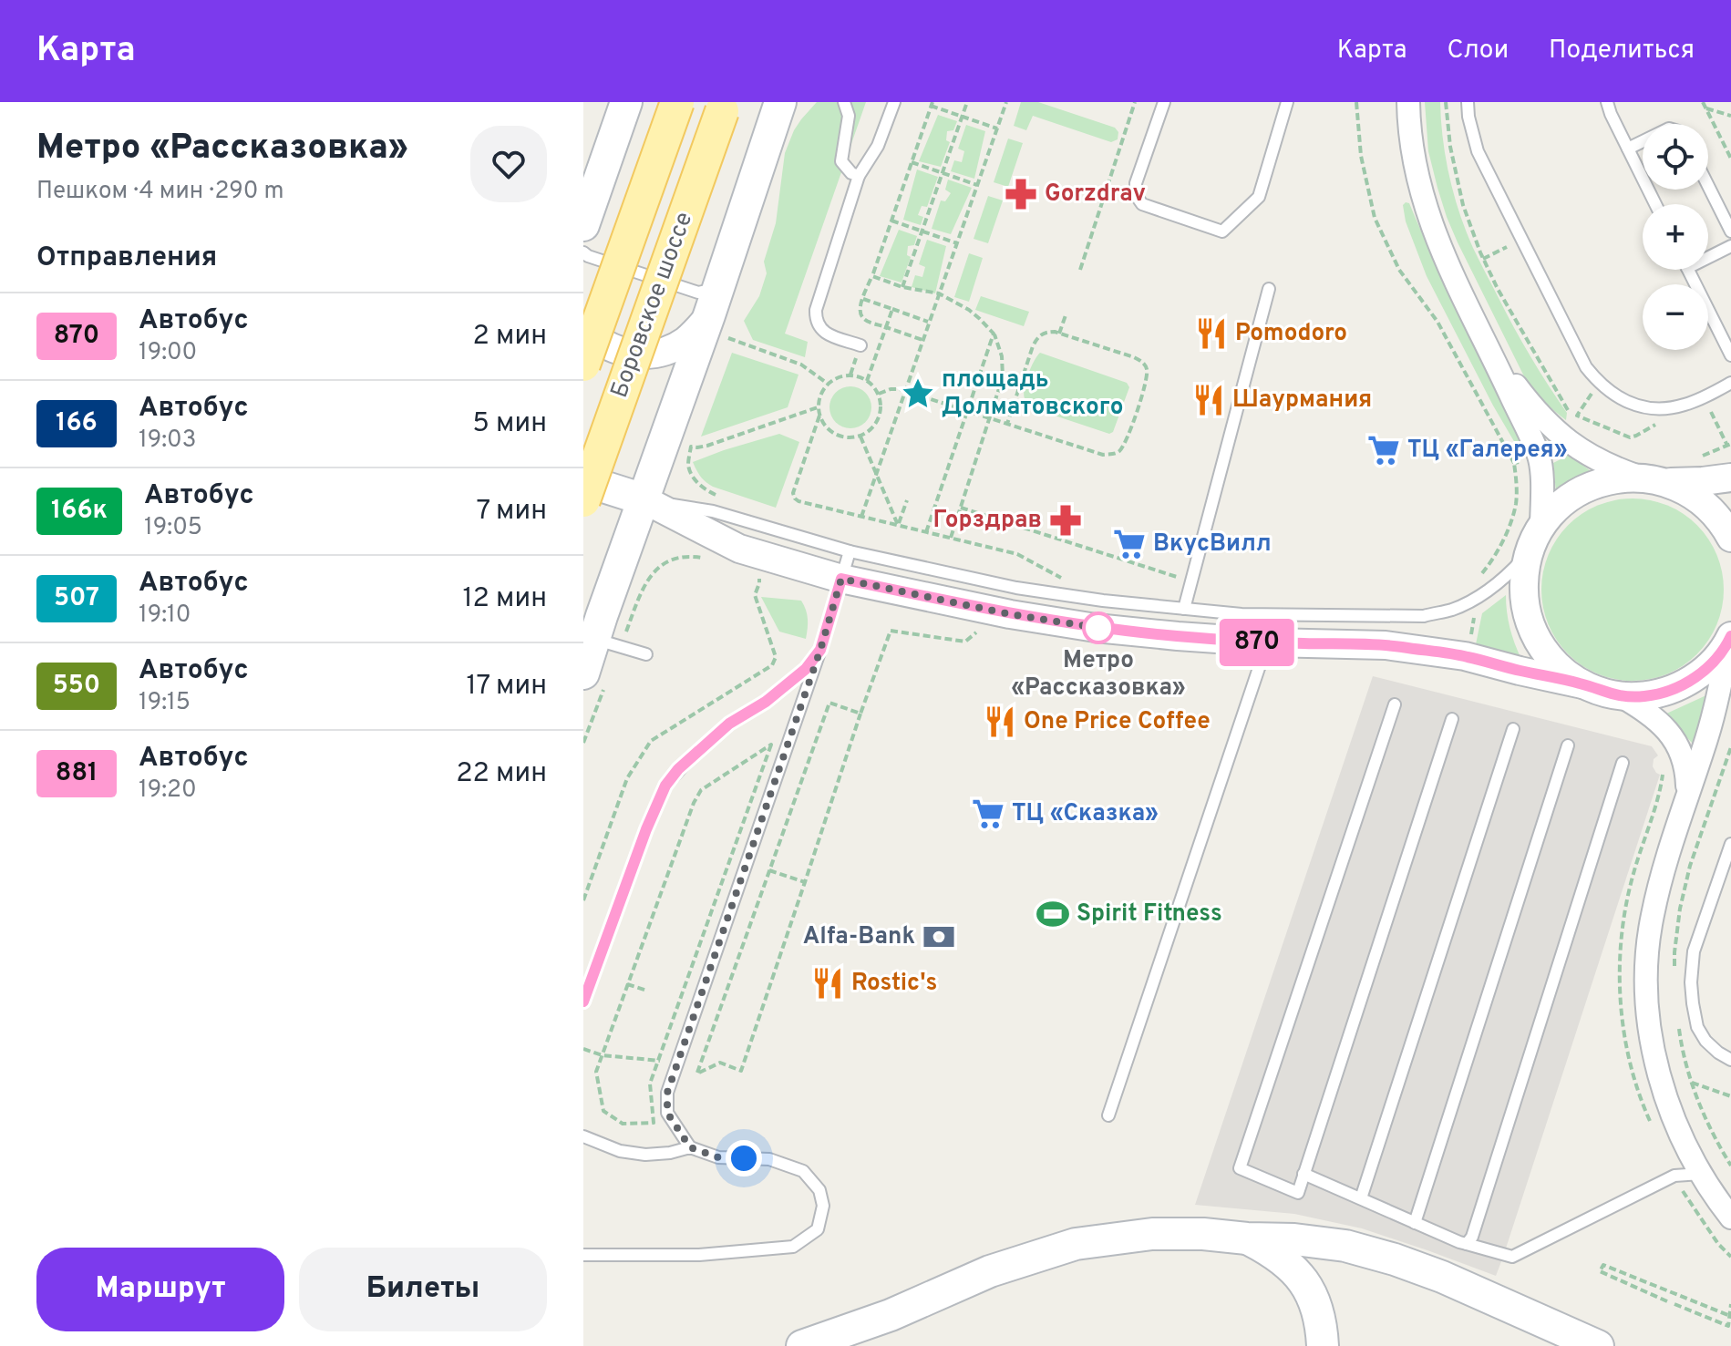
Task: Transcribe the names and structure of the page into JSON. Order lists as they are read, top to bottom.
{
  "streets": {
    "main road": ["Боровское шоссе"]
  },
  "places": {
    "pharmacy": ["Gorzdrav", "Горздрав"],
    "restaurant": [
      "Pomodoro",
      "Шаурмания",
      "One Price Coffee",
      "Rostic's"
    ],
    "place": ["площадь Долматовского"],
    "supermarket": ["ТЦ «Галерея»", "ВкусВилл", "ТЦ «Сказка»"],
    "other": ["Метро «Рассказовка»"],
    "sports": ["Spirit Fitness"],
    "bank": ["Alfa-Bank"]
  },
  "lines": ["bus line 870"],
  "page": {
    "header": "Карта",
    "nav": ["Карта", "Слои", "Поделиться"],
    "heading": [
      ["Метро «Рассказовка»", "Пешком · 4 мин · 290 m"],
      "Отправления"
    ],
    "on_map": "870",
    "map_buttons": ["+", "−"],
    "list": [
      {
        "mark": "870",
        "name": "Автобус",
        "note": "19:00",
        "value": "2 мин"
      },
      {
        "mark": "166",
        "name": "Автобус",
        "note": "19:03",
        "value": "5 мин"
      },
      {
        "mark": "166к",
        "name": "Автобус",
        "note": "19:05",
        "value": "7 мин"
      },
      {
        "mark": "507",
        "name": "Автобус",
        "note": "19:10",
        "value": "12 мин"
      },
      {
        "mark": "550",
        "name": "Автобус",
        "note": "19:15",
        "value": "17 мин"
      },
      {
        "mark": "881",
        "name": "Автобус",
        "note": "19:20",
        "value": "22 мин"
      }
    ],
    "buttons": ["Маршрут", "Билеты"]
  }
}
